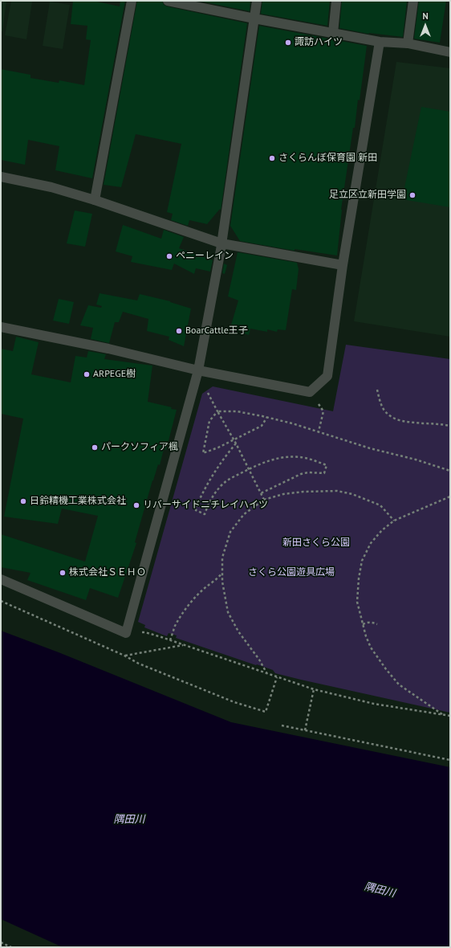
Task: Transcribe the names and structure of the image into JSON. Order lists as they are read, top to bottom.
{
  "water": ["隅田川"],
  "parks": ["新田さくら公園", "さくら公園遊具広場"],
  "places": [
    "諏訪ハイツ",
    "さくらんぼ保育園 新田",
    "足立区立新田学園",
    "ペニーレイン",
    "BoarCattle王子",
    "ARPEGE樹",
    "パークソフィア楓",
    "日鈴精機工業株式会社",
    "リバーサイドニチレイハイツ",
    "株式会社ＳＥＨＯ"
  ],
  "north": "top"
}
